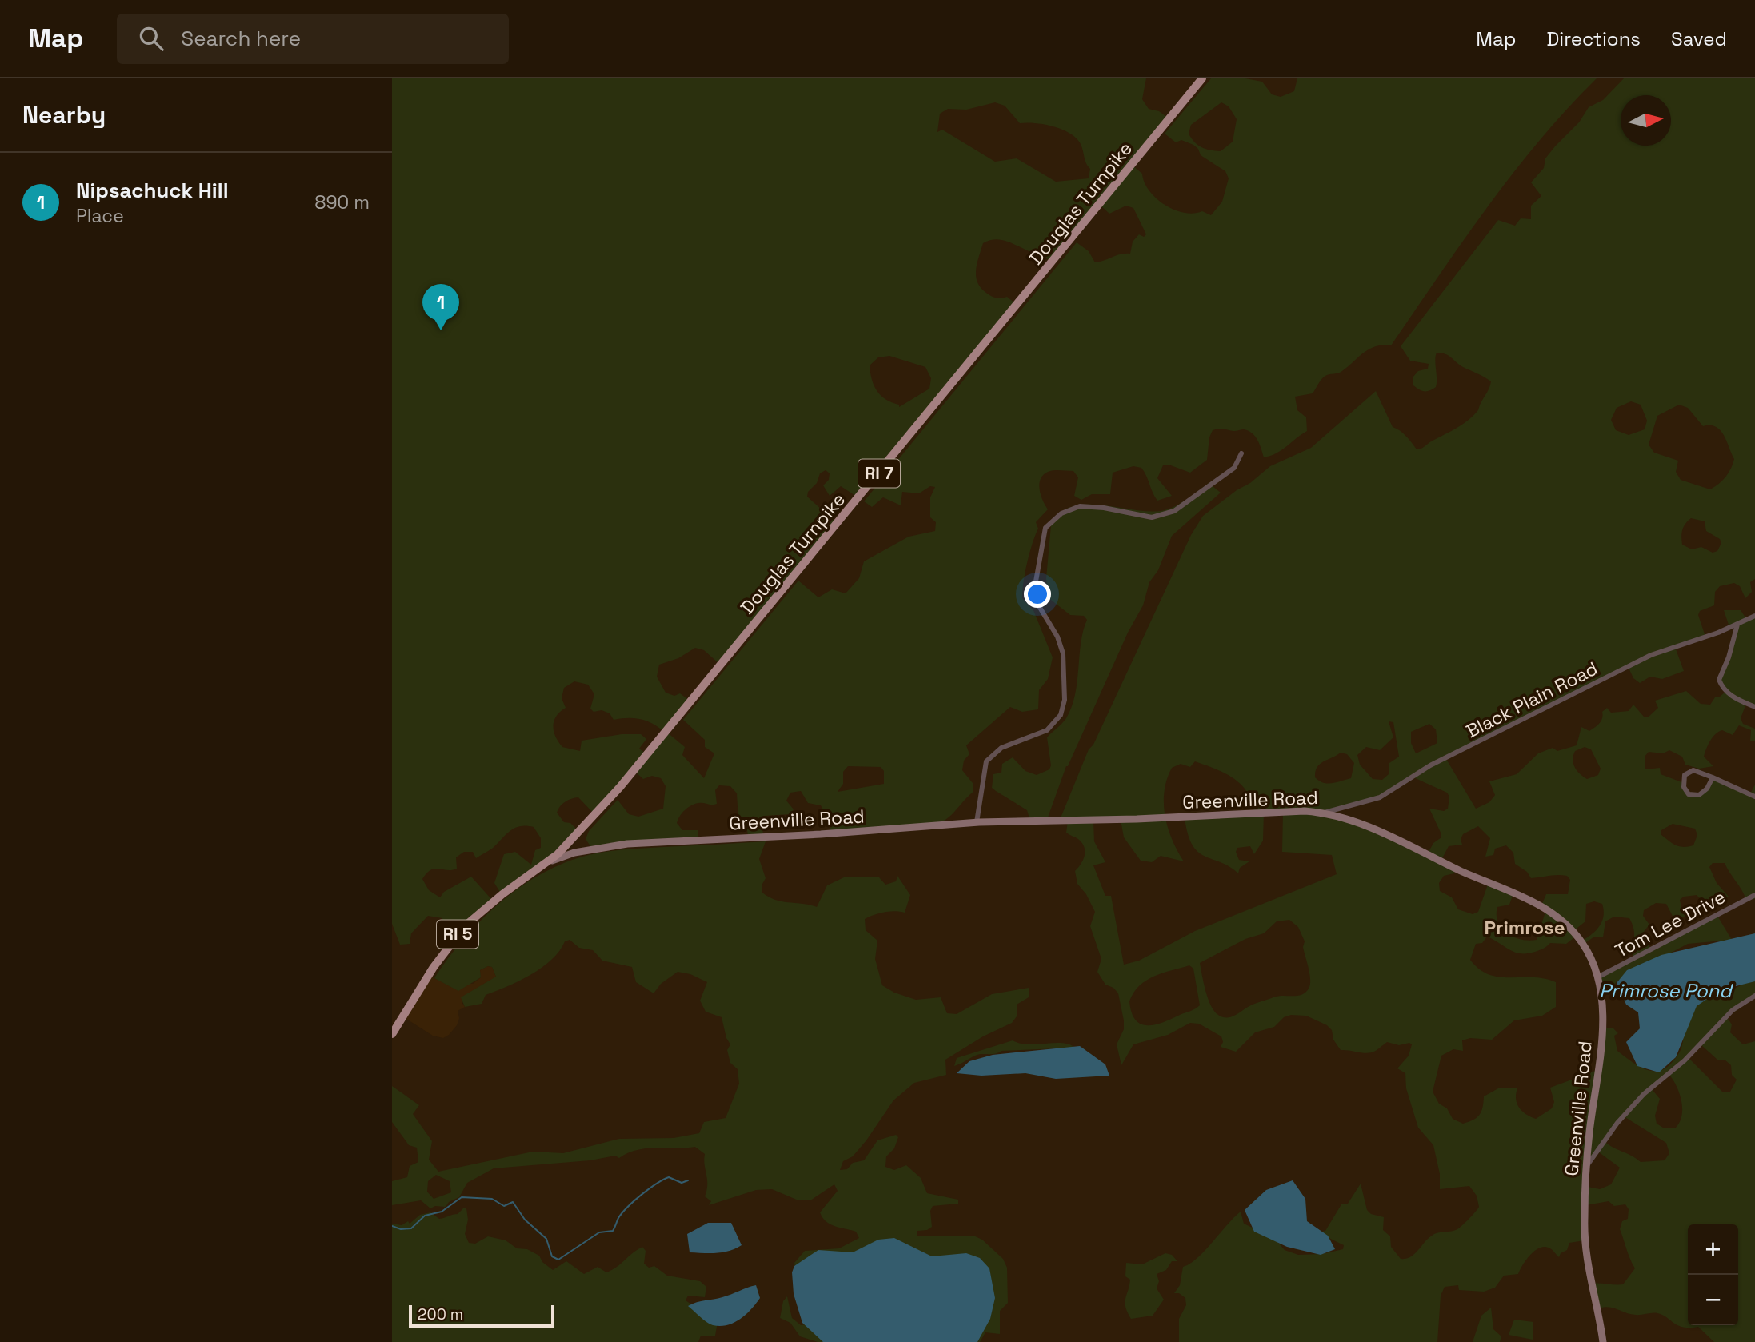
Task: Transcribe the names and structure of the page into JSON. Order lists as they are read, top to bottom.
{
  "streets": {
    "main road": [
      "Douglas Turnpike",
      "RI 7",
      "Greenville Road",
      "RI 5"
    ],
    "street": ["Black Plain Road", "Tom Lee Drive"]
  },
  "crossings": [
    ["Douglas Turnpike", "Greenville Road"],
    ["Black Plain Road", "Greenville Road"],
    ["Greenville Road", "Tom Lee Drive"]
  ],
  "districts": ["Primrose"],
  "water": ["Primrose Pond"],
  "scale_bar": "200 m",
  "north": "right",
  "page": {
    "header": "Map",
    "search": "Search here",
    "nav": ["Map", "Directions", "Saved"],
    "heading": "Nearby",
    "list": [
      {
        "mark": "1",
        "name": "Nipsachuck Hill",
        "note": "Place",
        "value": "890 m"
      }
    ],
    "pins": "1",
    "map_buttons": ["+", "−"],
    "scale": "200 m"
  }
}
